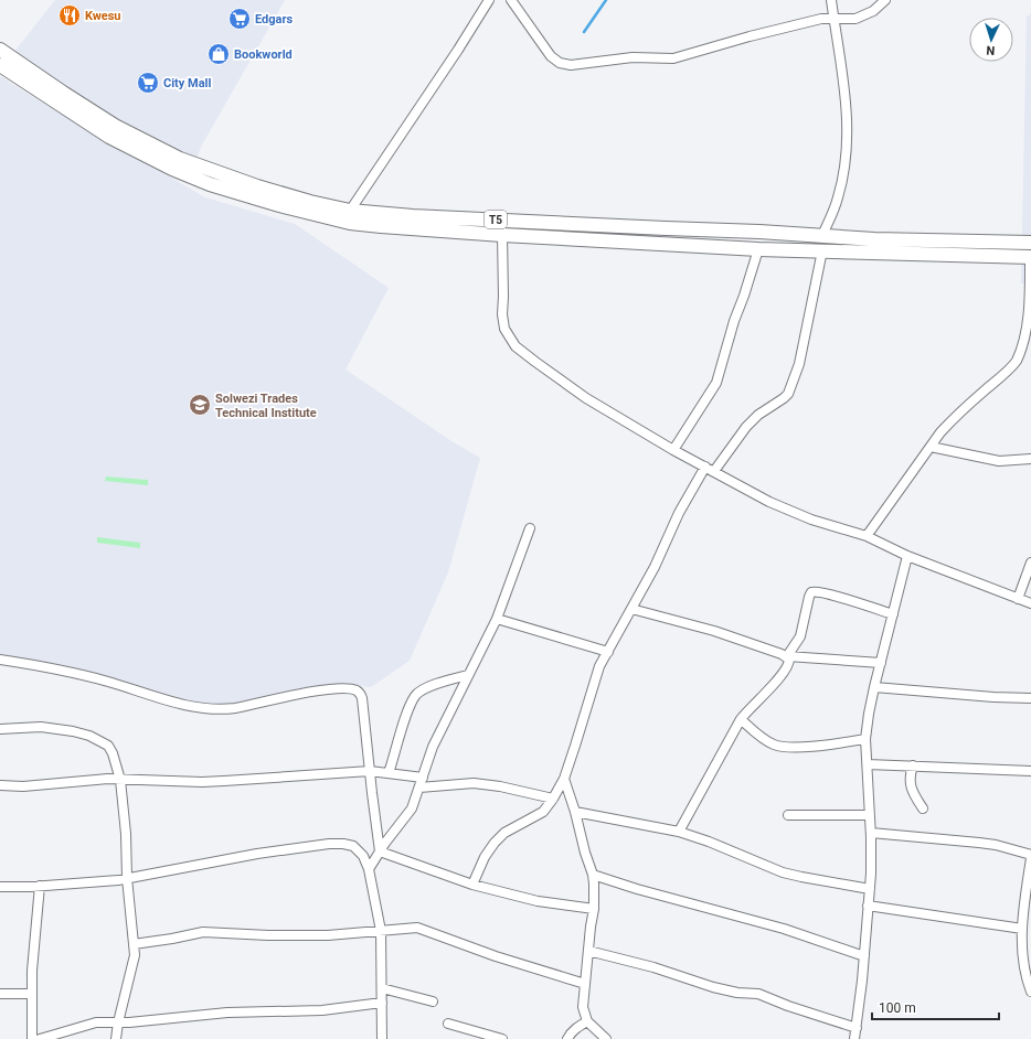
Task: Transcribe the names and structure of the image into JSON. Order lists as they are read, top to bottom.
{
  "streets": {
    "highway": ["T5"]
  },
  "places": {
    "restaurant": ["Kwesu"],
    "supermarket": ["Edgars", "City Mall"],
    "shop": ["Bookworld"],
    "school or university": ["Solwezi Trades Technical Institute"]
  },
  "scale_bar": "100 m",
  "north": "bottom"
}
